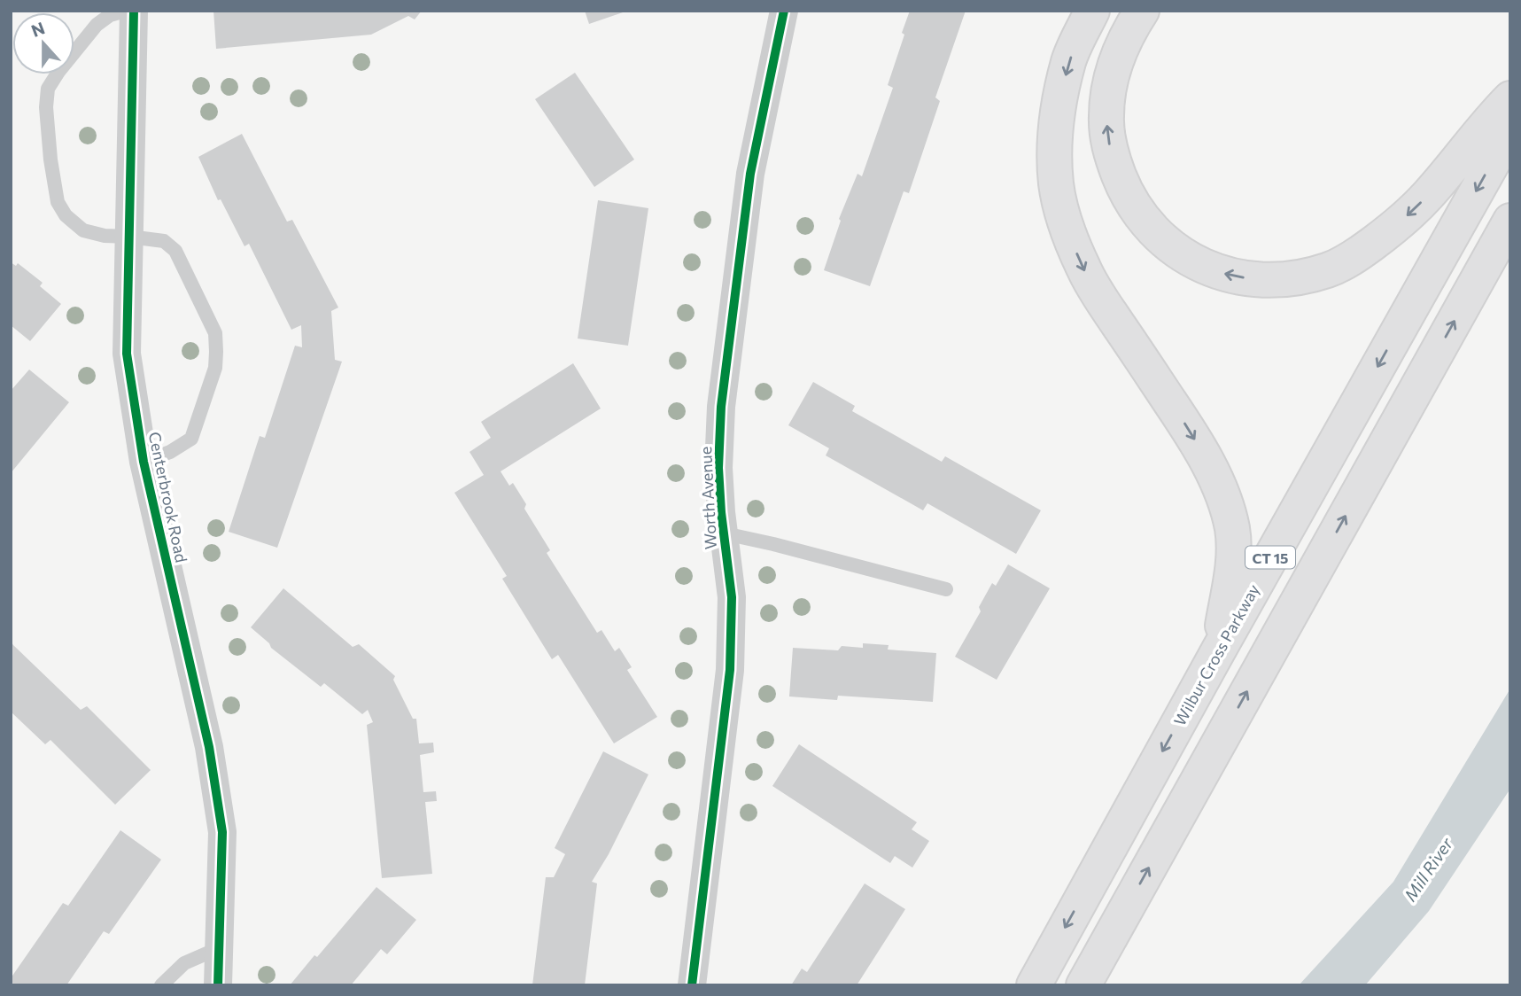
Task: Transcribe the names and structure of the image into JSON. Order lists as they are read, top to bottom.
{
  "streets": {
    "highway": ["CT 15", "Wilbur Cross Parkway"],
    "street": ["Centerbrook Road", "Worth Avenue"]
  },
  "water": ["Mill River"],
  "north": "top"
}
